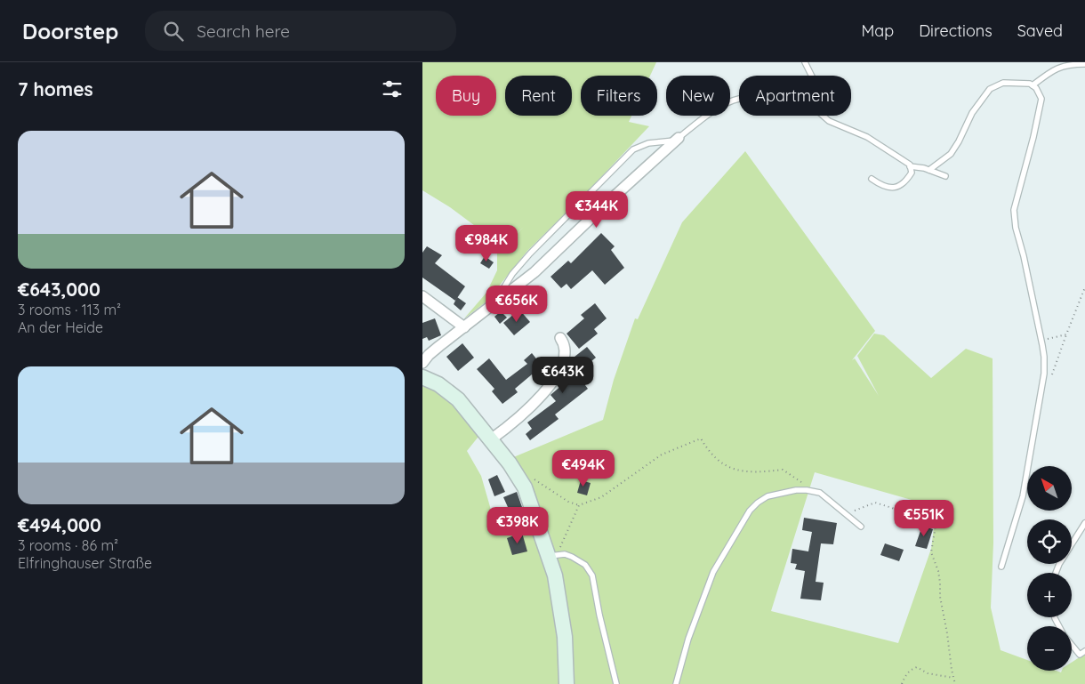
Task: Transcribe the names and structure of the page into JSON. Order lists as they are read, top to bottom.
{
  "north": "top left",
  "page": {
    "header": "Doorstep",
    "search": "Search here",
    "nav": ["Map", "Directions", "Saved"],
    "heading": "7 homes",
    "chip": [
      "Buy",
      "Rent",
      "Filters",
      "New",
      "Apartment"
    ],
    "list": [
      {
        "name": "€643,000",
        "note": "3 rooms · 113 m² · An der Heide"
      },
      {
        "name": "€494,000",
        "note": "3 rooms · 86 m² · Elfringhauser Straße"
      }
    ],
    "price": [
      "€344K",
      "€984K",
      "€656K",
      "€643K",
      "€494K",
      "€551K",
      "€398K"
    ],
    "map_buttons": ["+", "−"]
  }
}
